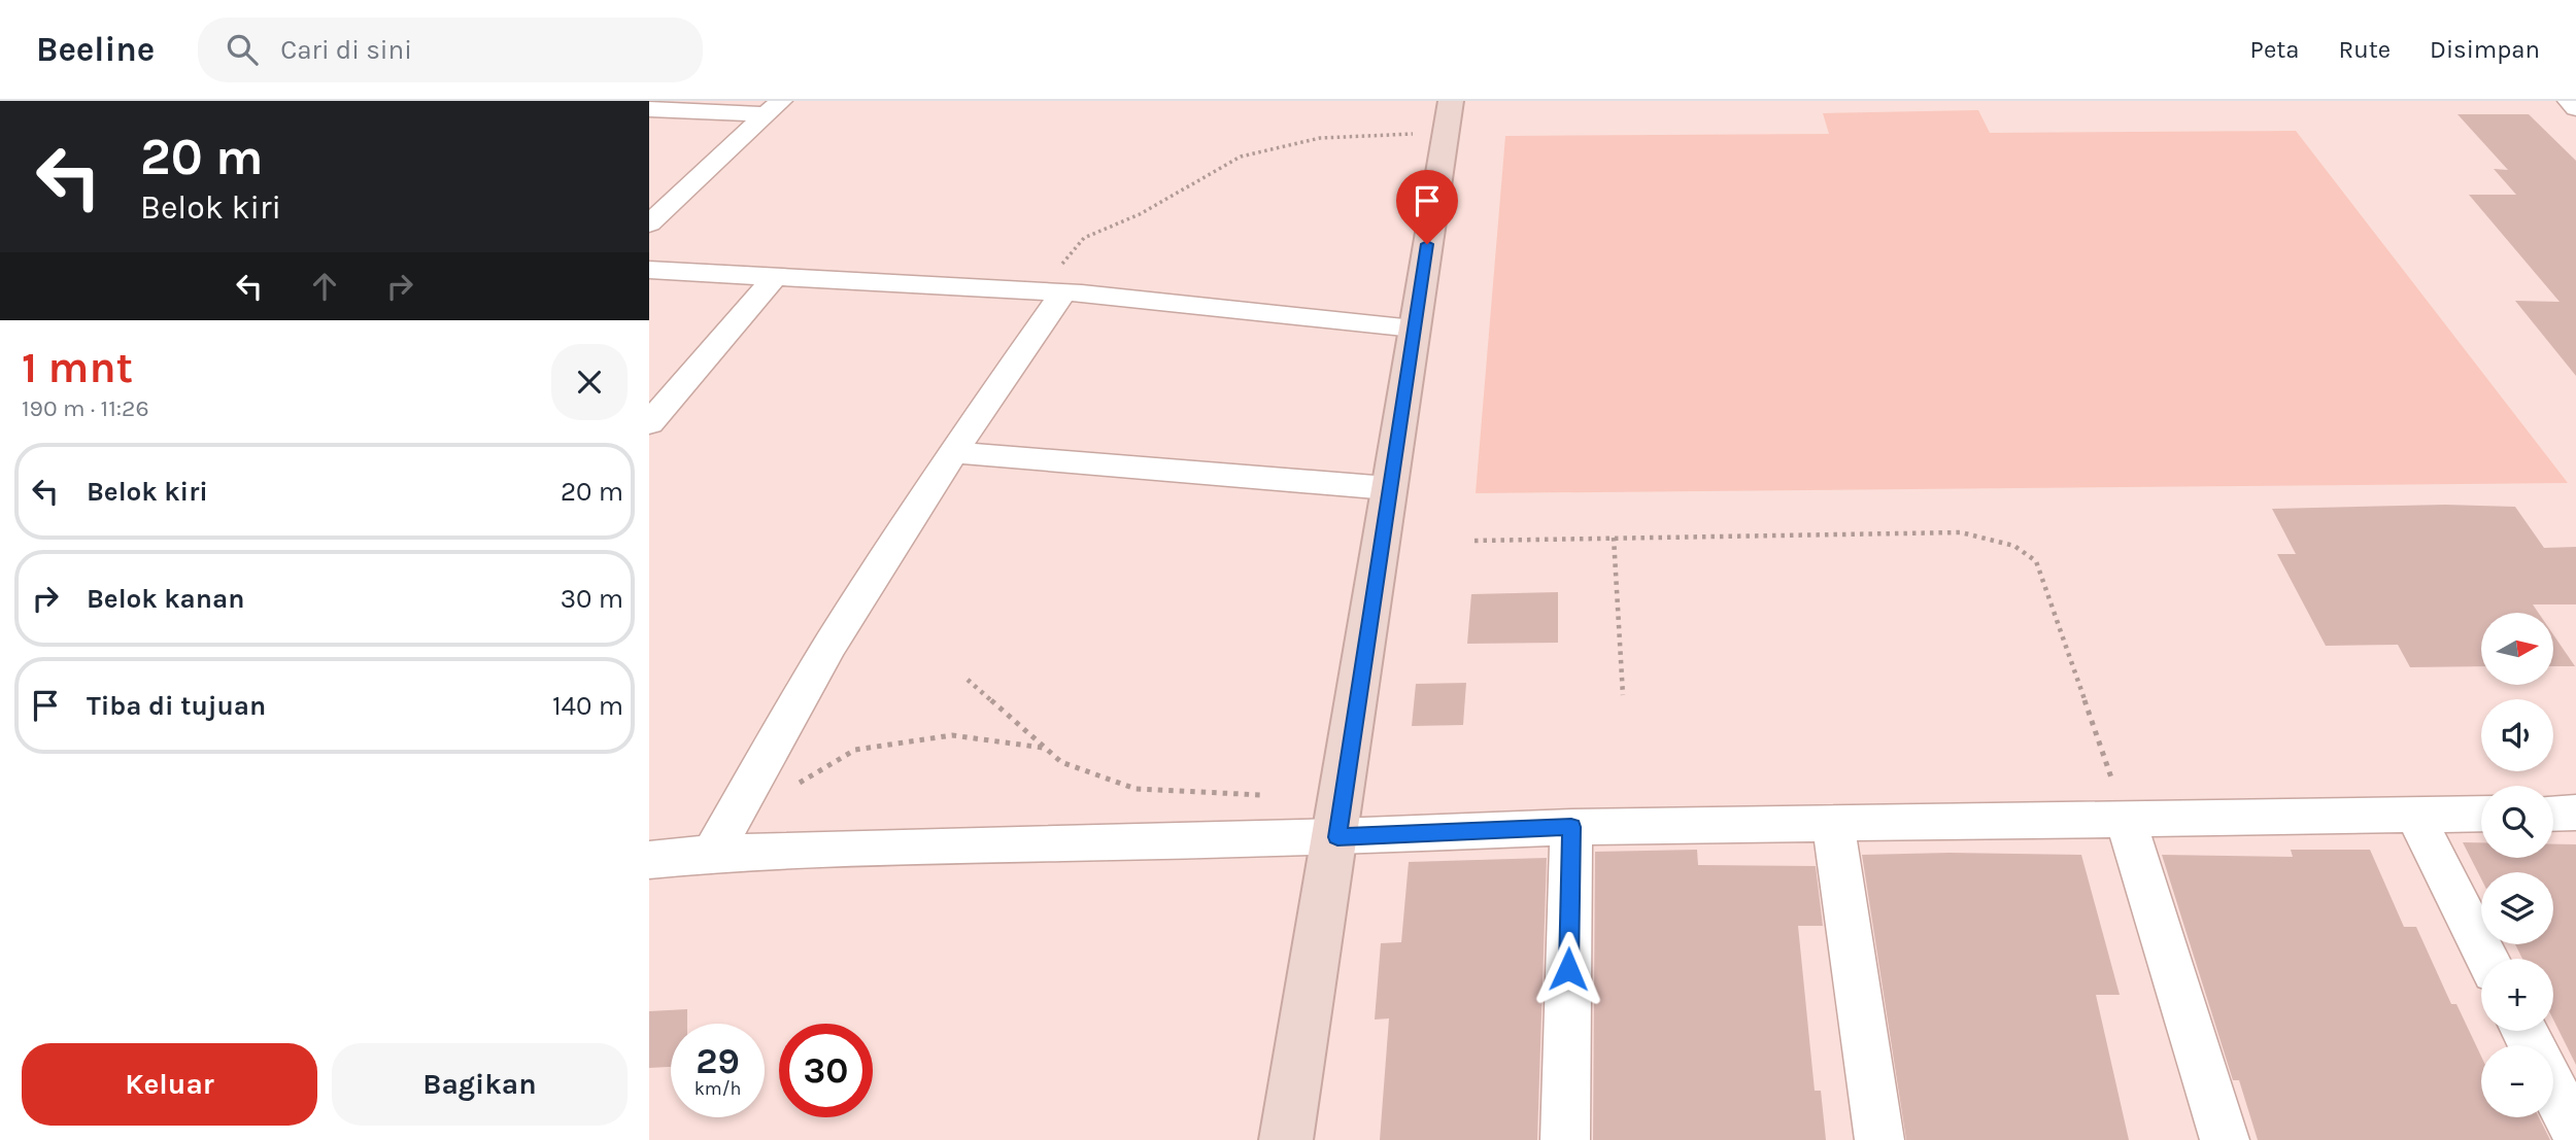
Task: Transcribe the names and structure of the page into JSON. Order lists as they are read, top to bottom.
{
  "north": "right",
  "page": {
    "header": "Beeline",
    "search": "Cari di sini",
    "nav": ["Peta", "Rute", "Disimpan"],
    "turn": ["20 m", "Belok kiri"],
    "heading": ["1 mnt", "190 m · 11:26"],
    "list": [
      {
        "name": "Belok kiri",
        "value": "20 m"
      },
      {
        "name": "Belok kanan",
        "value": "30 m"
      },
      {
        "name": "Tiba di tujuan",
        "value": "140 m"
      }
    ],
    "map_buttons": ["+", "−"],
    "speed": "29 km/h",
    "limit": "30",
    "buttons": ["Keluar", "Bagikan"]
  }
}
